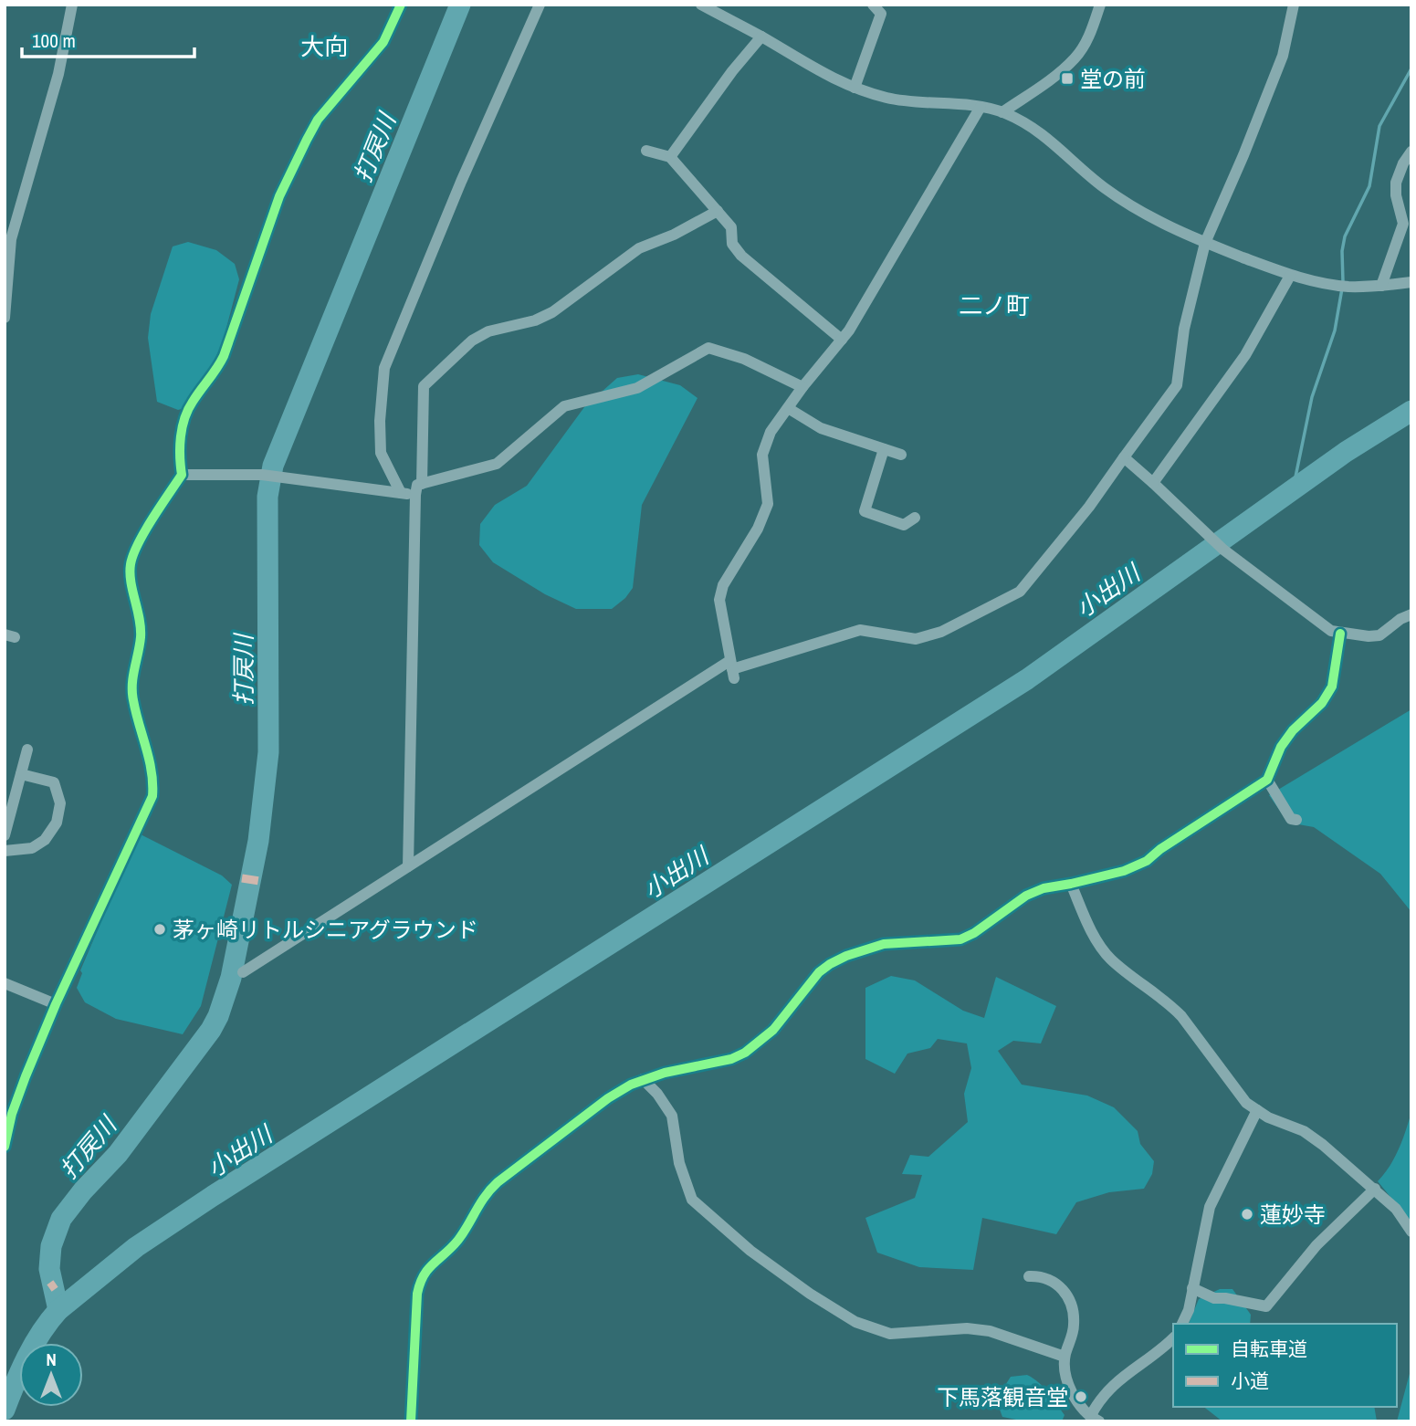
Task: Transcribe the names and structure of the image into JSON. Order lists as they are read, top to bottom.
{
  "districts": ["大向", "二ノ町"],
  "water": ["打戻川", "小出川"],
  "places": {
    "transit": ["堂の前"],
    "other": ["茅ヶ崎リトルシニアグラウンド", "蓮妙寺", "下馬落観音堂"]
  },
  "legend": ["自転車道", "小道"],
  "scale_bar": "100 m",
  "north": "top"
}
